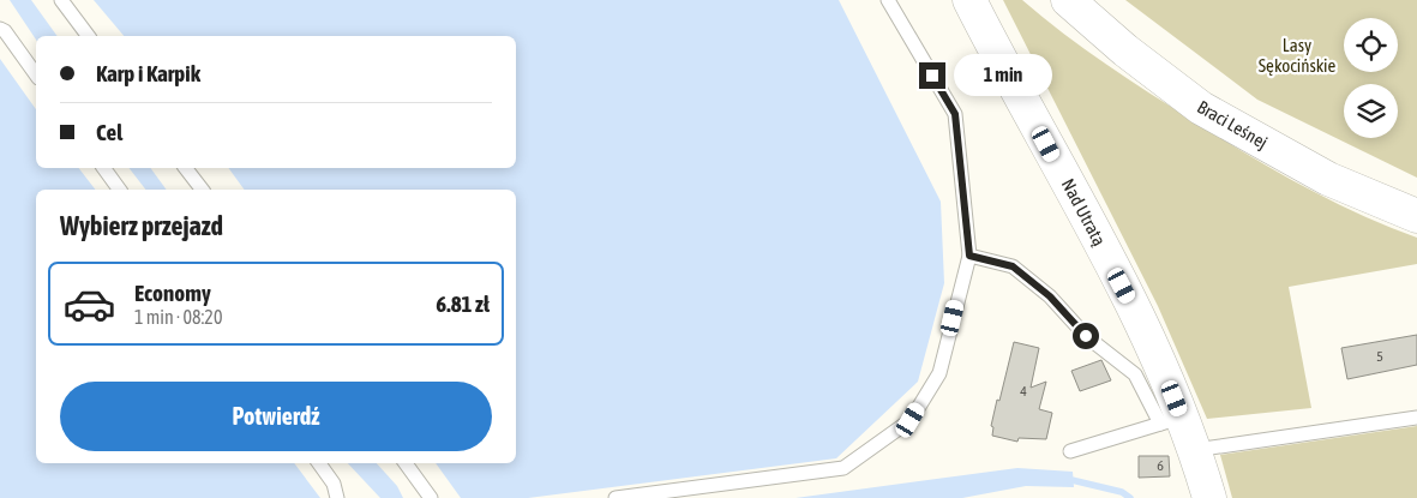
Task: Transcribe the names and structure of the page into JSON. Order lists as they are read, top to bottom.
{
  "streets": {
    "street": ["Braci Leśnej", "Nad Utratą"]
  },
  "parks": ["Lasy Sękocińskie"],
  "house_numbers": ["5", "4", "6"],
  "page": {
    "banner": ["Karp i Karpik", "Cel"],
    "bubble": "1 min",
    "heading": "Wybierz przejazd",
    "list": [
      {
        "name": "Economy",
        "note": "1 min · 08:20",
        "value": "6.81 zł"
      }
    ],
    "buttons": "Potwierdź"
  }
}
